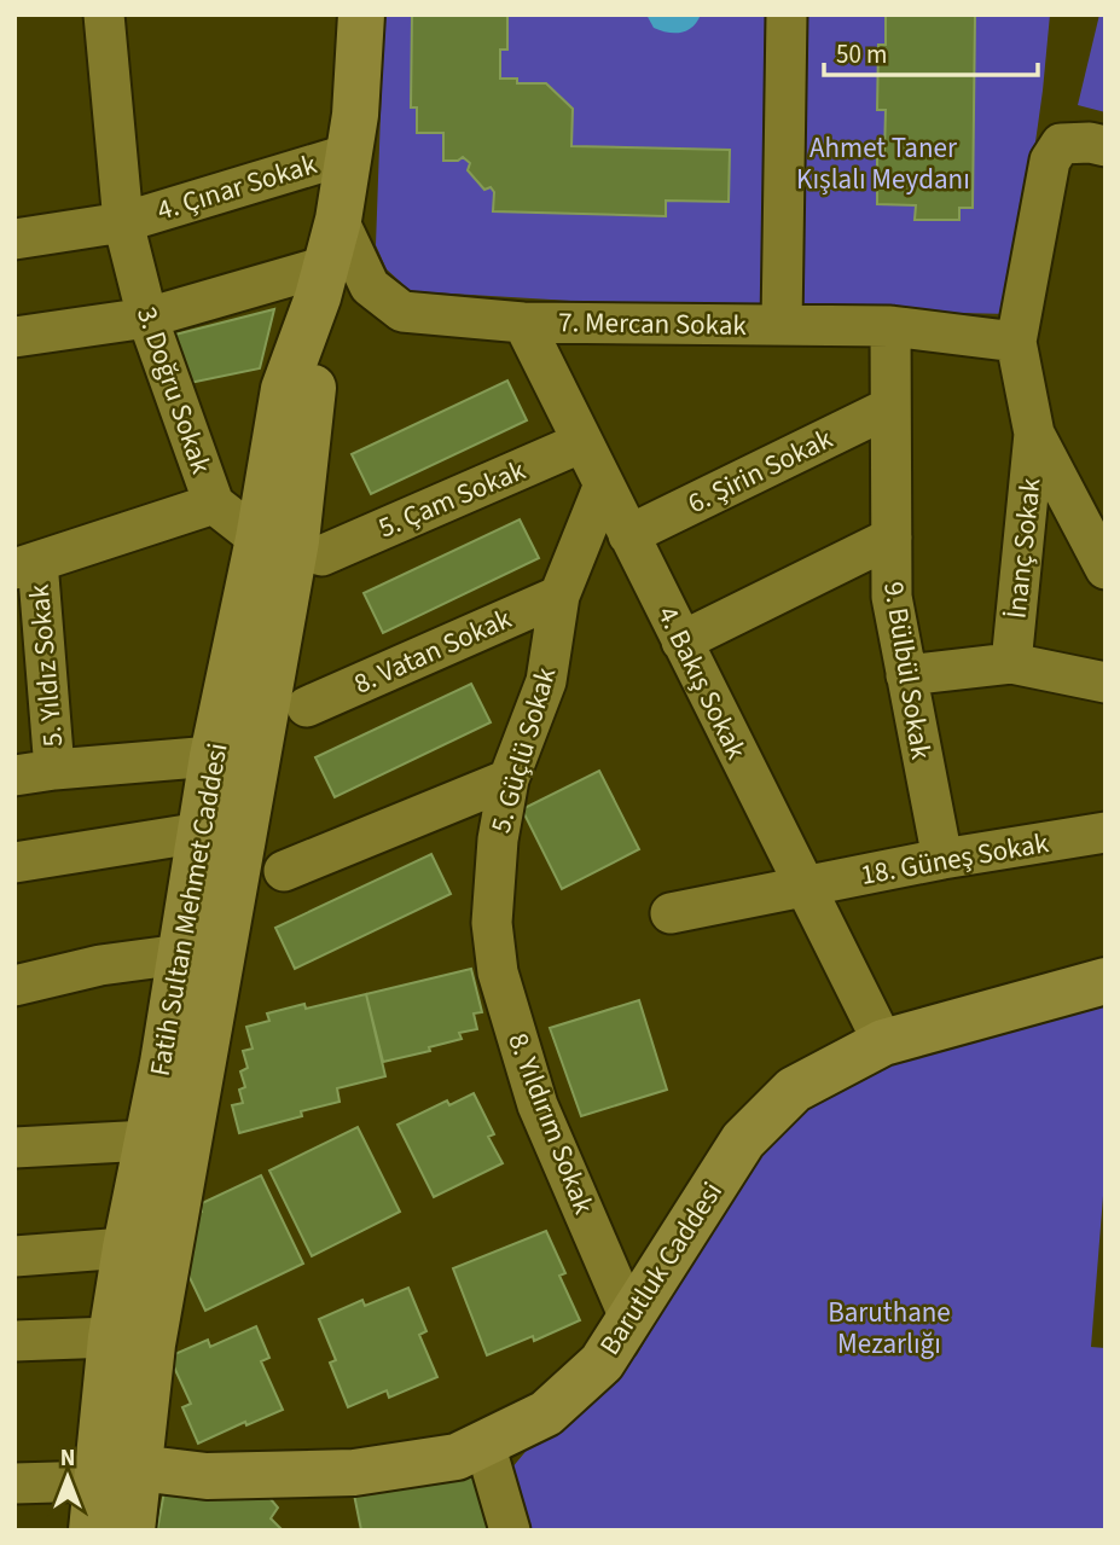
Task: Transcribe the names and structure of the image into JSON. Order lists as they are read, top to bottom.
{
  "streets": {
    "main road": ["Fatih Sultan Mehmet Caddesi", "Barutluk Caddesi"],
    "street": [
      "4. Çınar Sokak",
      "7. Mercan Sokak",
      "3. Doğru Sokak",
      "6. Şirin Sokak",
      "5. Çam Sokak",
      "İnanç Sokak",
      "8. Vatan Sokak",
      "5. Yıldız Sokak",
      "9. Bülbül Sokak",
      "4. Bakış Sokak",
      "5. Güçlü Sokak",
      "18. Güneş Sokak",
      "8. Yıldırım Sokak"
    ]
  },
  "crossings": [
    ["4. Çınar Sokak", "3. Doğru Sokak"],
    ["4. Çınar Sokak", "Fatih Sultan Mehmet Caddesi"],
    ["7. Mercan Sokak", "9. Bülbül Sokak"],
    ["7. Mercan Sokak", "4. Bakış Sokak"],
    ["7. Mercan Sokak", "Fatih Sultan Mehmet Caddesi"],
    ["3. Doğru Sokak", "Fatih Sultan Mehmet Caddesi"],
    ["6. Şirin Sokak", "9. Bülbül Sokak"],
    ["6. Şirin Sokak", "4. Bakış Sokak"],
    ["5. Çam Sokak", "4. Bakış Sokak"],
    ["8. Vatan Sokak", "5. Güçlü Sokak"],
    ["5. Yıldız Sokak", "Fatih Sultan Mehmet Caddesi"],
    ["9. Bülbül Sokak", "18. Güneş Sokak"],
    ["4. Bakış Sokak", "5. Güçlü Sokak"],
    ["4. Bakış Sokak", "18. Güneş Sokak"],
    ["4. Bakış Sokak", "Barutluk Caddesi"],
    ["5. Güçlü Sokak", "8. Yıldırım Sokak"],
    ["Fatih Sultan Mehmet Caddesi", "Barutluk Caddesi"],
    ["8. Yıldırım Sokak", "Barutluk Caddesi"]
  ],
  "parks": ["Ahmet Taner Kışlalı Meydanı", "Baruthane Mezarlığı"],
  "scale_bar": "50 m",
  "north": "top"
}
